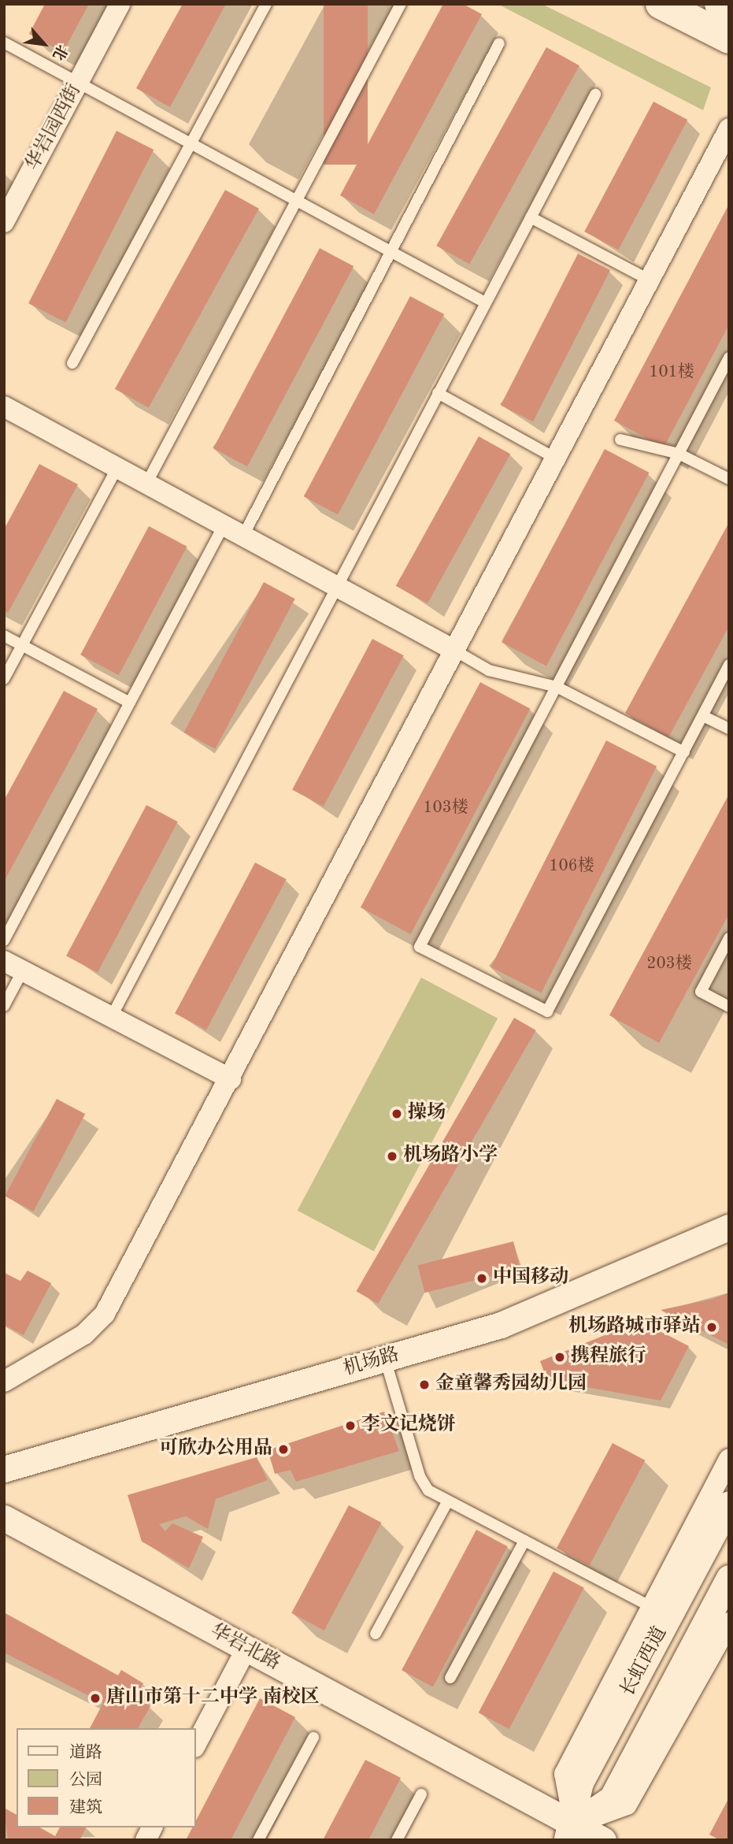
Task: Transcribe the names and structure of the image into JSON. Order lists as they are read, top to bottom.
{
  "streets": {
    "street": [
      "华岩园西街",
      "机场路",
      "华岩北路",
      "长虹西道"
    ]
  },
  "crossings": [
    ["华岩北路", "长虹西道"]
  ],
  "places": [
    "操场",
    "机场路小学",
    "中国移动",
    "机场路城市驿站",
    "携程旅行",
    "金童馨秀园幼儿园",
    "李文记烧饼",
    "可欣办公用品",
    "唐山市第十二中学 南校区"
  ],
  "house_numbers": [
    "101楼",
    "103楼",
    "106楼",
    "203楼"
  ],
  "legend": ["道路", "公园", "建筑"],
  "north": "bottom right"
}
